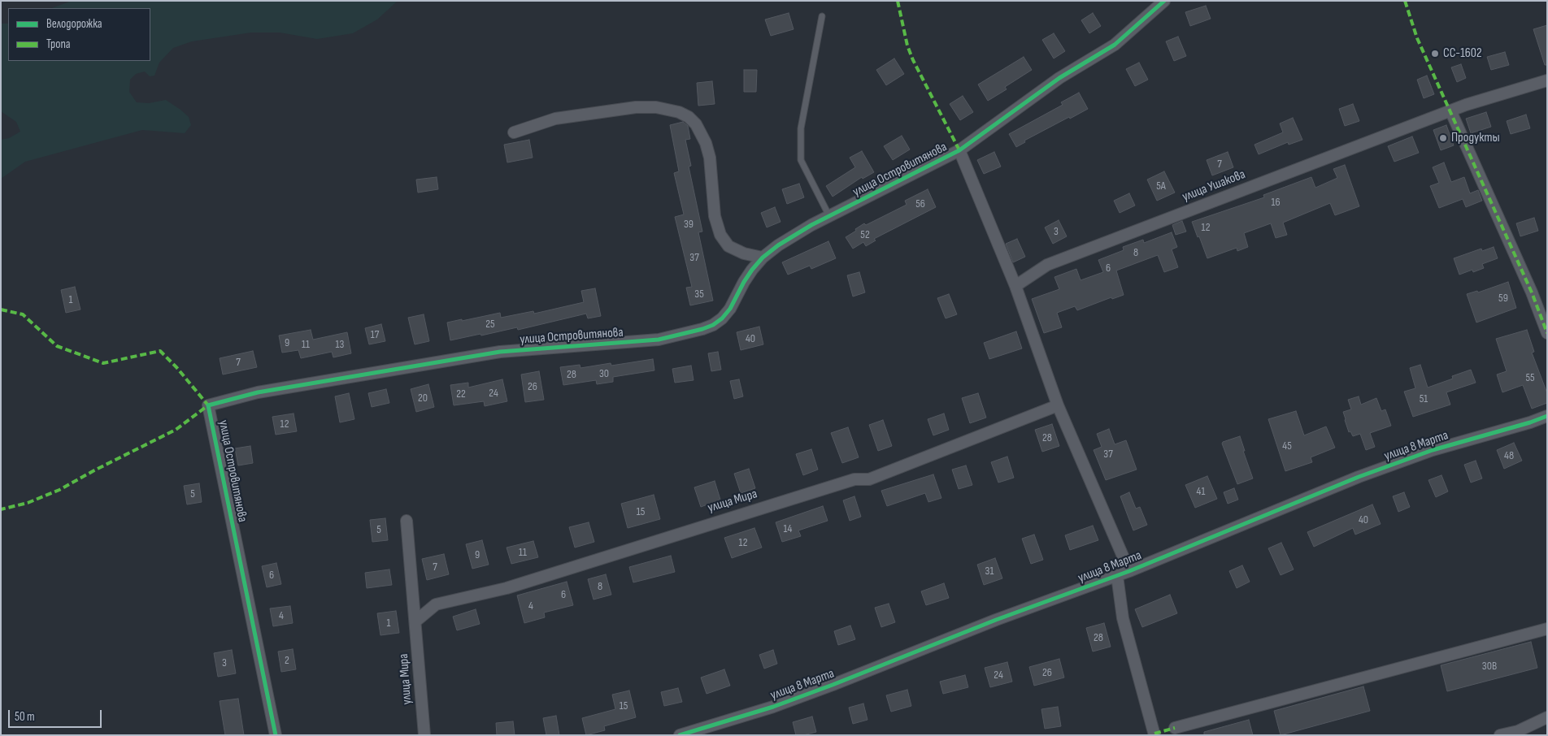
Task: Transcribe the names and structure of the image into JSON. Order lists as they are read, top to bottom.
{
  "streets": {
    "street": [
      "улица Островитянова",
      "улица Ушакова",
      "улица 8 Марта",
      "улица Мира"
    ]
  },
  "places": ["СС-1602", "Продукты"],
  "house_numbers": [
    "7",
    "5А",
    "16",
    "56",
    "39",
    "12",
    "3",
    "52",
    "8",
    "37",
    "6",
    "35",
    "59",
    "1",
    "25",
    "17",
    "40",
    "9",
    "11",
    "13",
    "7",
    "30",
    "28",
    "55",
    "26",
    "24",
    "22",
    "20",
    "51",
    "12",
    "28",
    "45",
    "37",
    "48",
    "41",
    "5",
    "15",
    "40",
    "14",
    "5",
    "12",
    "11",
    "9",
    "7",
    "31",
    "6",
    "8",
    "6",
    "4",
    "4",
    "1",
    "28",
    "2",
    "3",
    "30В",
    "26",
    "24",
    "15"
  ],
  "legend": ["Велодорожка", "Тропа"],
  "scale_bar": "50 m"
}
